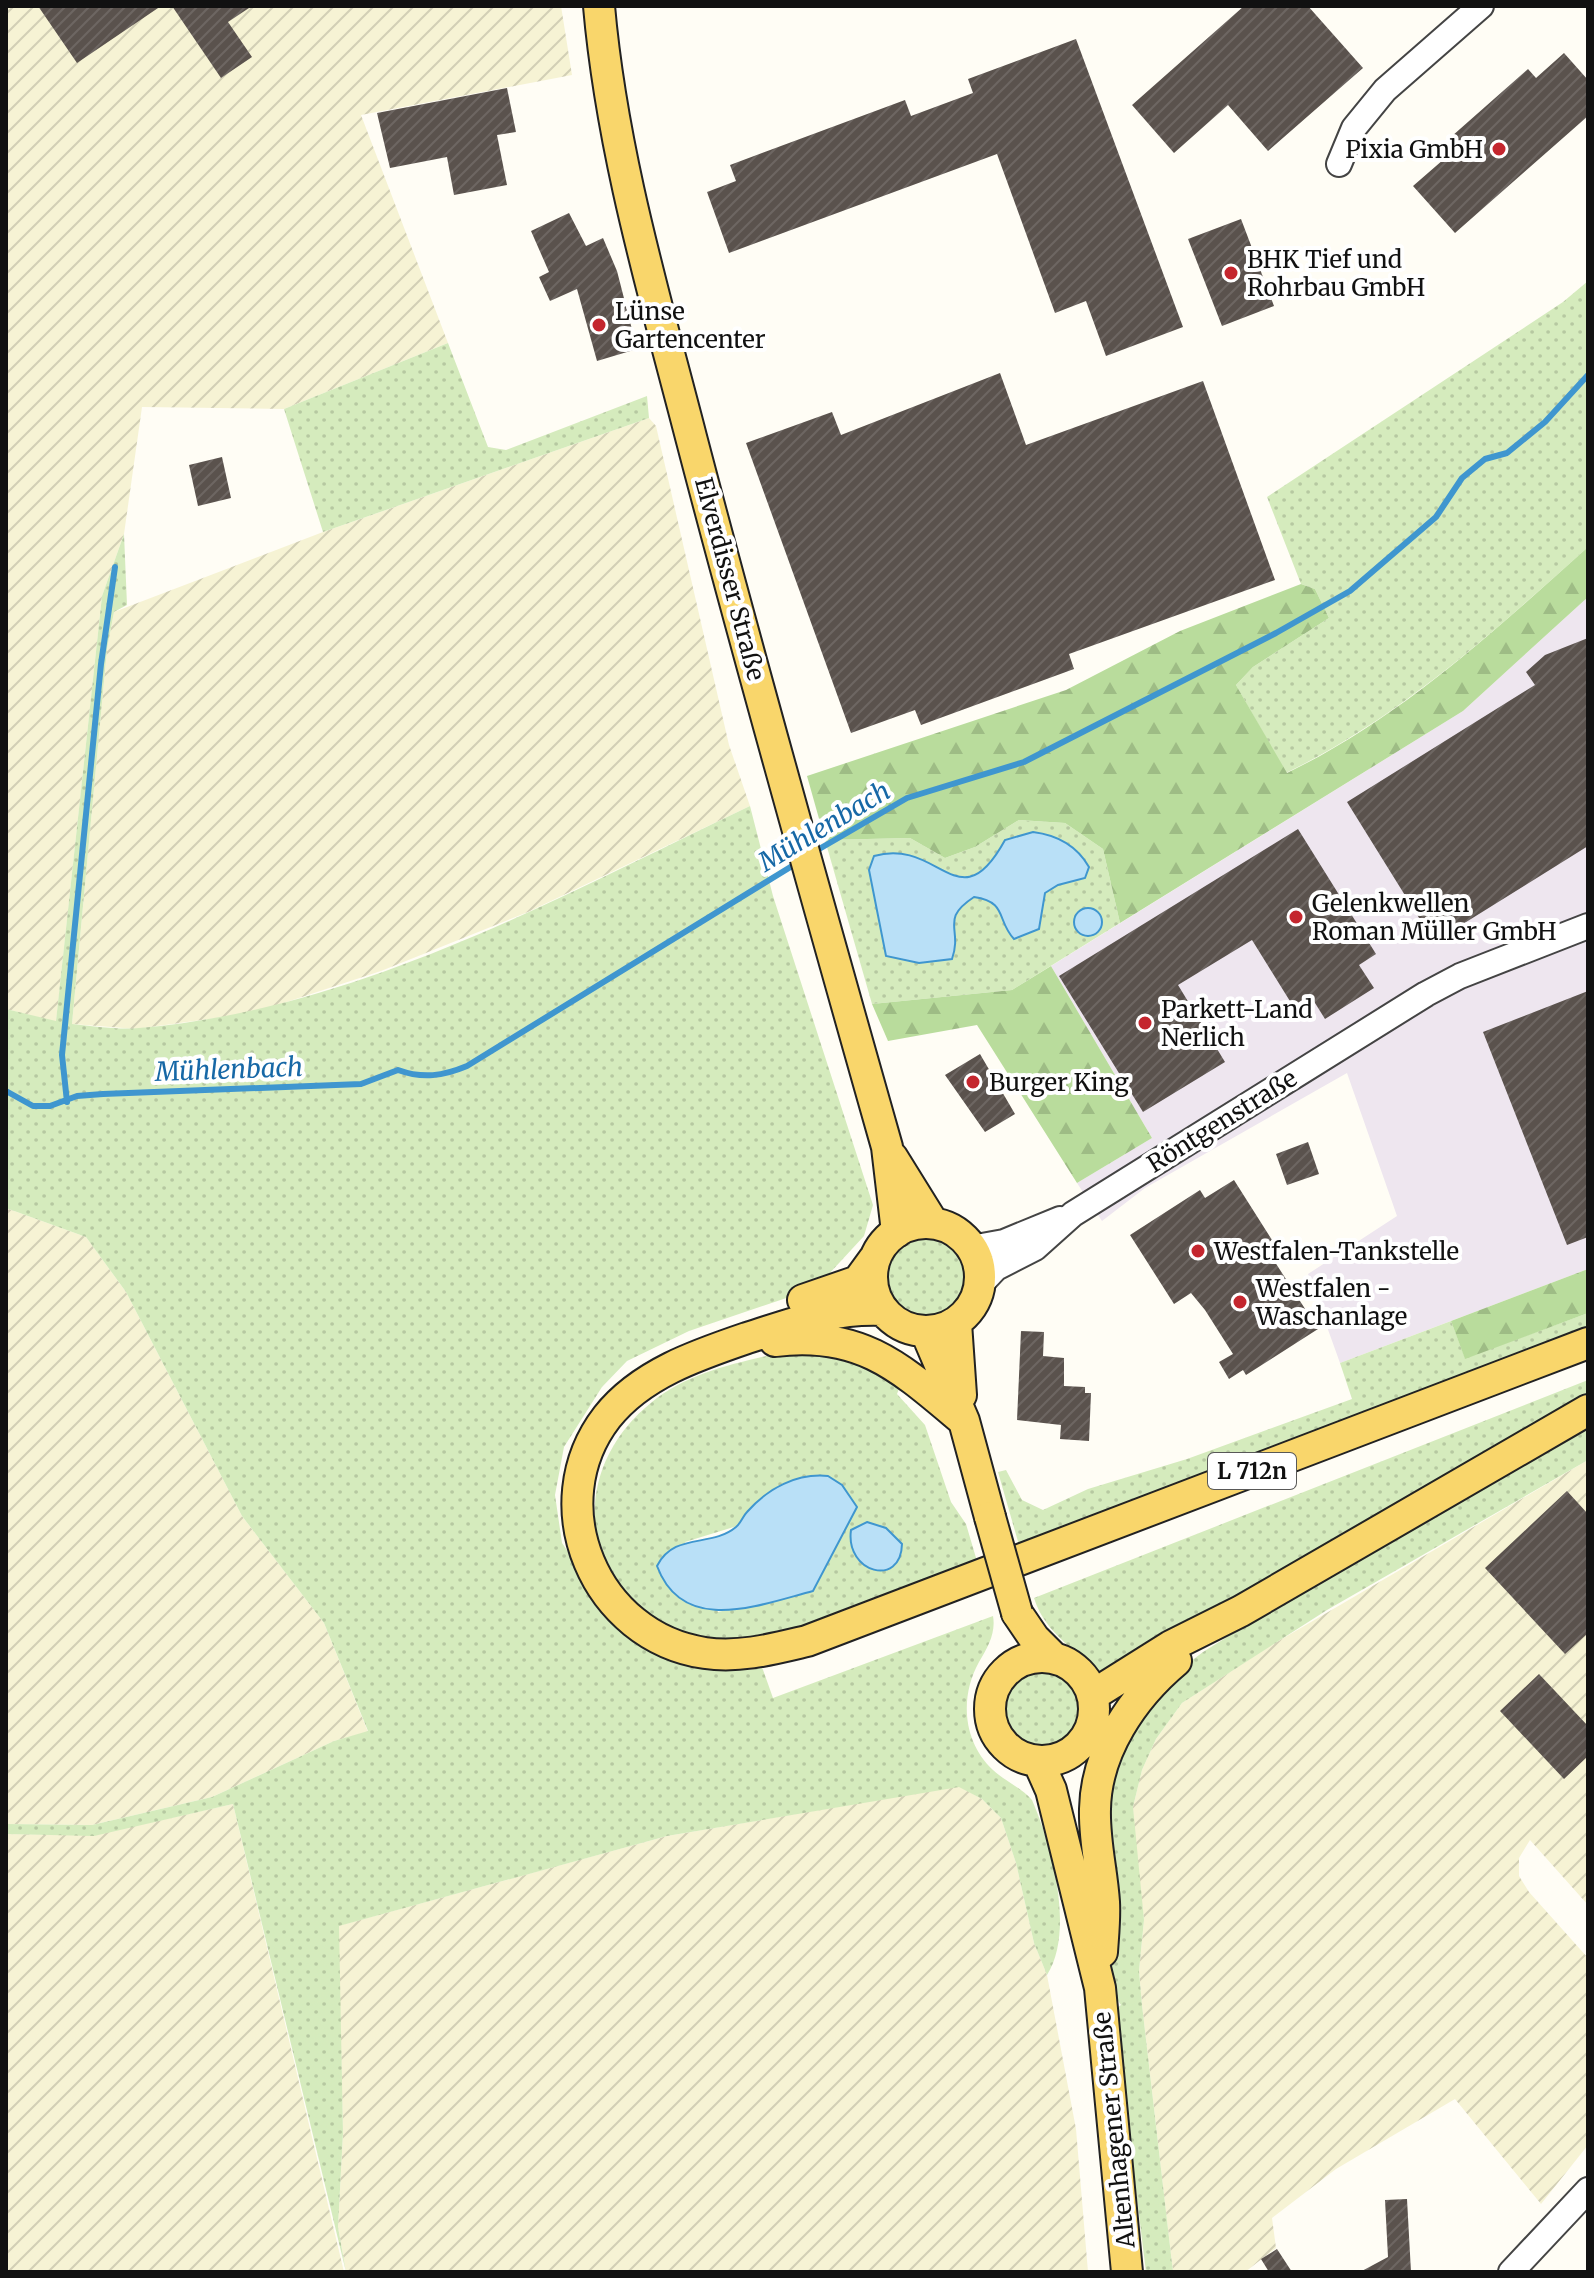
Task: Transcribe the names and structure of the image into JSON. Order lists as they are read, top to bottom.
{
  "streets": {
    "main road": ["Elverdisser Straße", "L 712n", "Altenhagener Straße"],
    "street": ["Röntgenstraße"]
  },
  "crossings": [
    ["Elverdisser Straße", "Röntgenstraße"]
  ],
  "water": ["Mühlenbach"],
  "places": [
    "Pixia GmbH",
    "BHK Tief und Rohrbau GmbH",
    "Lünse Gartencenter",
    "Gelenkwellen Roman Müller GmbH",
    "Parkett-Land Nerlich",
    "Burger King",
    "Westfalen-Tankstelle",
    "Westfalen - Waschanlage"
  ]
}
